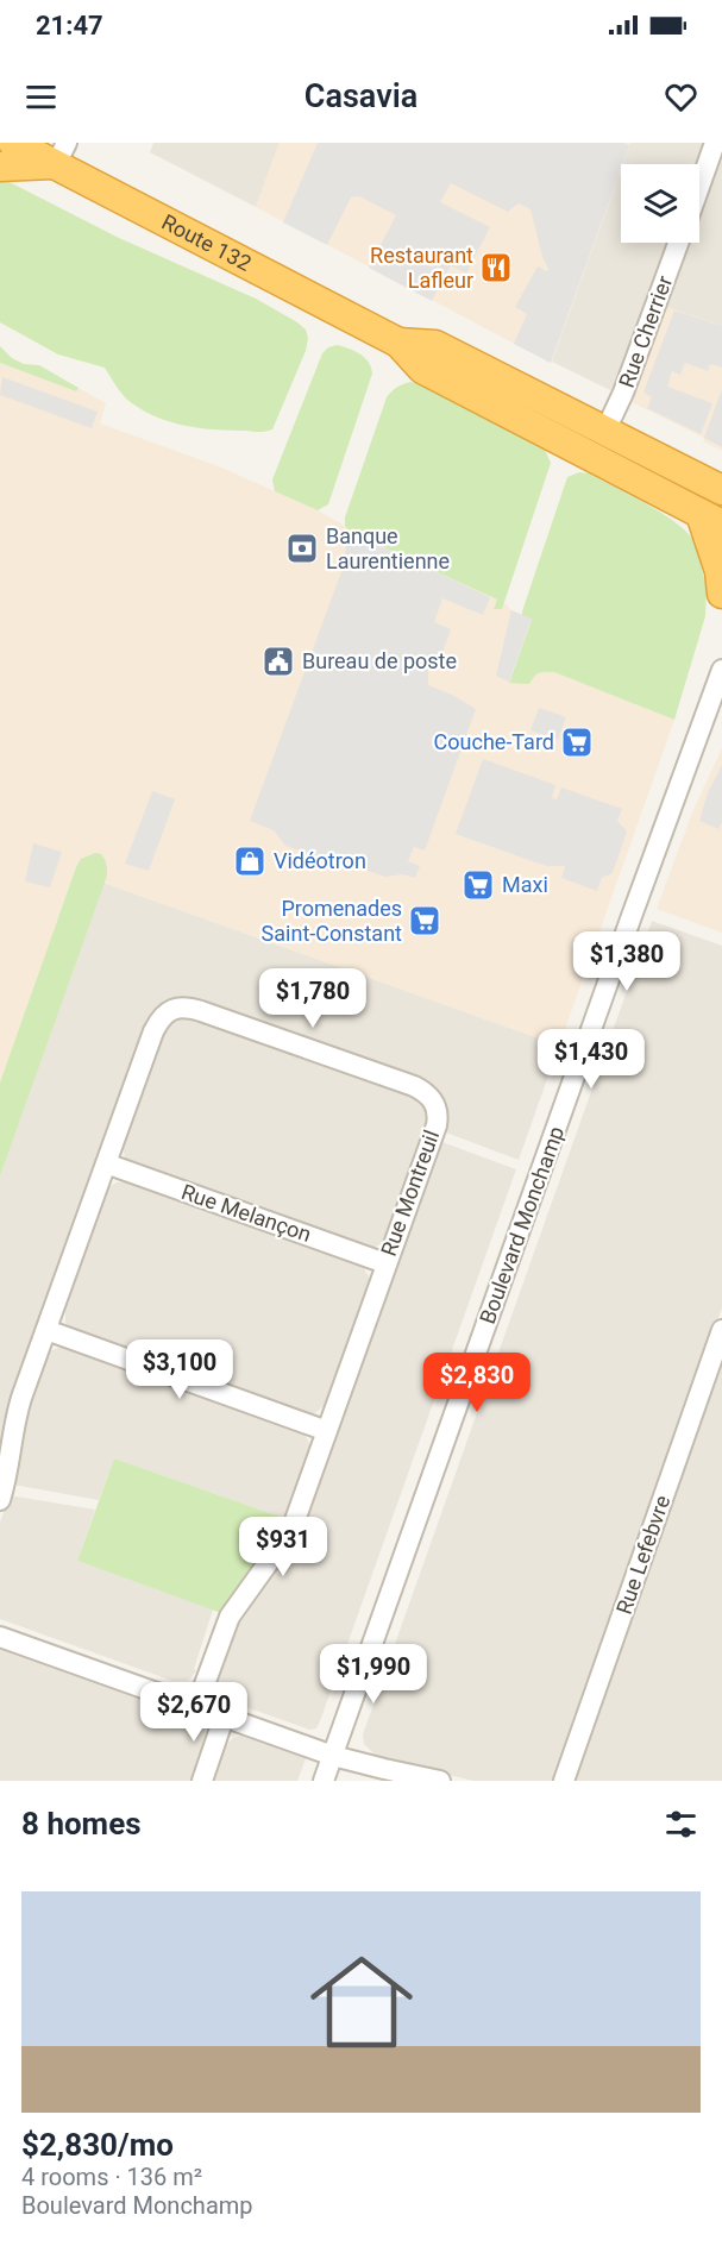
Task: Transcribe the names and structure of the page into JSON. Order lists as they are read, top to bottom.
{
  "streets": {
    "highway": ["Route 132"],
    "street": [
      "Rue Cherrier",
      "Rue Montreuil",
      "Rue Melançon",
      "Boulevard Monchamp",
      "Rue Lefebvre"
    ]
  },
  "crossings": [
    ["Route 132", "Rue Cherrier"],
    ["Rue Montreuil", "Rue Melançon"]
  ],
  "places": {
    "restaurant": ["Restaurant Lafleur"],
    "bank": ["Banque Laurentienne"],
    "public building": ["Bureau de poste"],
    "supermarket": ["Couche-Tard", "Maxi", "Promenades Saint-Constant"],
    "shop": ["Vidéotron"]
  },
  "page": {
    "status": "21:47",
    "header": "Casavia",
    "price": [
      "$1,380",
      "$1,780",
      "$1,430",
      "$3,100",
      "$2,830",
      "$931",
      "$1,990",
      "$2,670"
    ],
    "heading": "8 homes",
    "list": [
      {
        "name": "$2,830/mo",
        "note": "4 rooms · 136 m² · Boulevard Monchamp"
      }
    ]
  }
}
